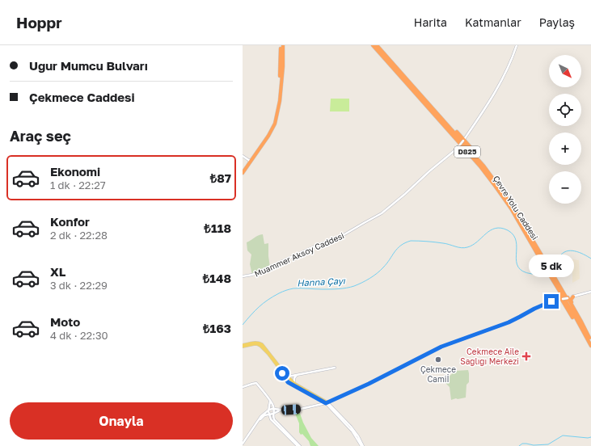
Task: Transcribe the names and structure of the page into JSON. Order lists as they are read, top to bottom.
{
  "streets": {
    "highway": ["D825", "Çevre Yolu Caddesi"],
    "street": ["Muammer Aksoy Caddesi"]
  },
  "water": ["Hanna Çayı"],
  "places": {
    "health": ["Cekmece Aile Saglıgı Merkezi"],
    "other": ["Çekmece Camiİ"]
  },
  "north": "bottom right",
  "page": {
    "header": "Hoppr",
    "nav": ["Harita", "Katmanlar", "Paylaş"],
    "banner": ["Uğur Mumcu Bulvarı", "Çekmece Caddesi"],
    "map_buttons": ["+", "−"],
    "heading": "Araç seç",
    "list": [
      {
        "name": "Ekonomi",
        "note": "1 dk · 22:27",
        "value": "₺87"
      },
      {
        "name": "Konfor",
        "note": "2 dk · 22:28",
        "value": "₺118"
      },
      {
        "name": "XL",
        "note": "3 dk · 22:29",
        "value": "₺148"
      },
      {
        "name": "Moto",
        "note": "4 dk · 22:30",
        "value": "₺163"
      }
    ],
    "bubble": "5 dk",
    "buttons": "Onayla"
  }
}
